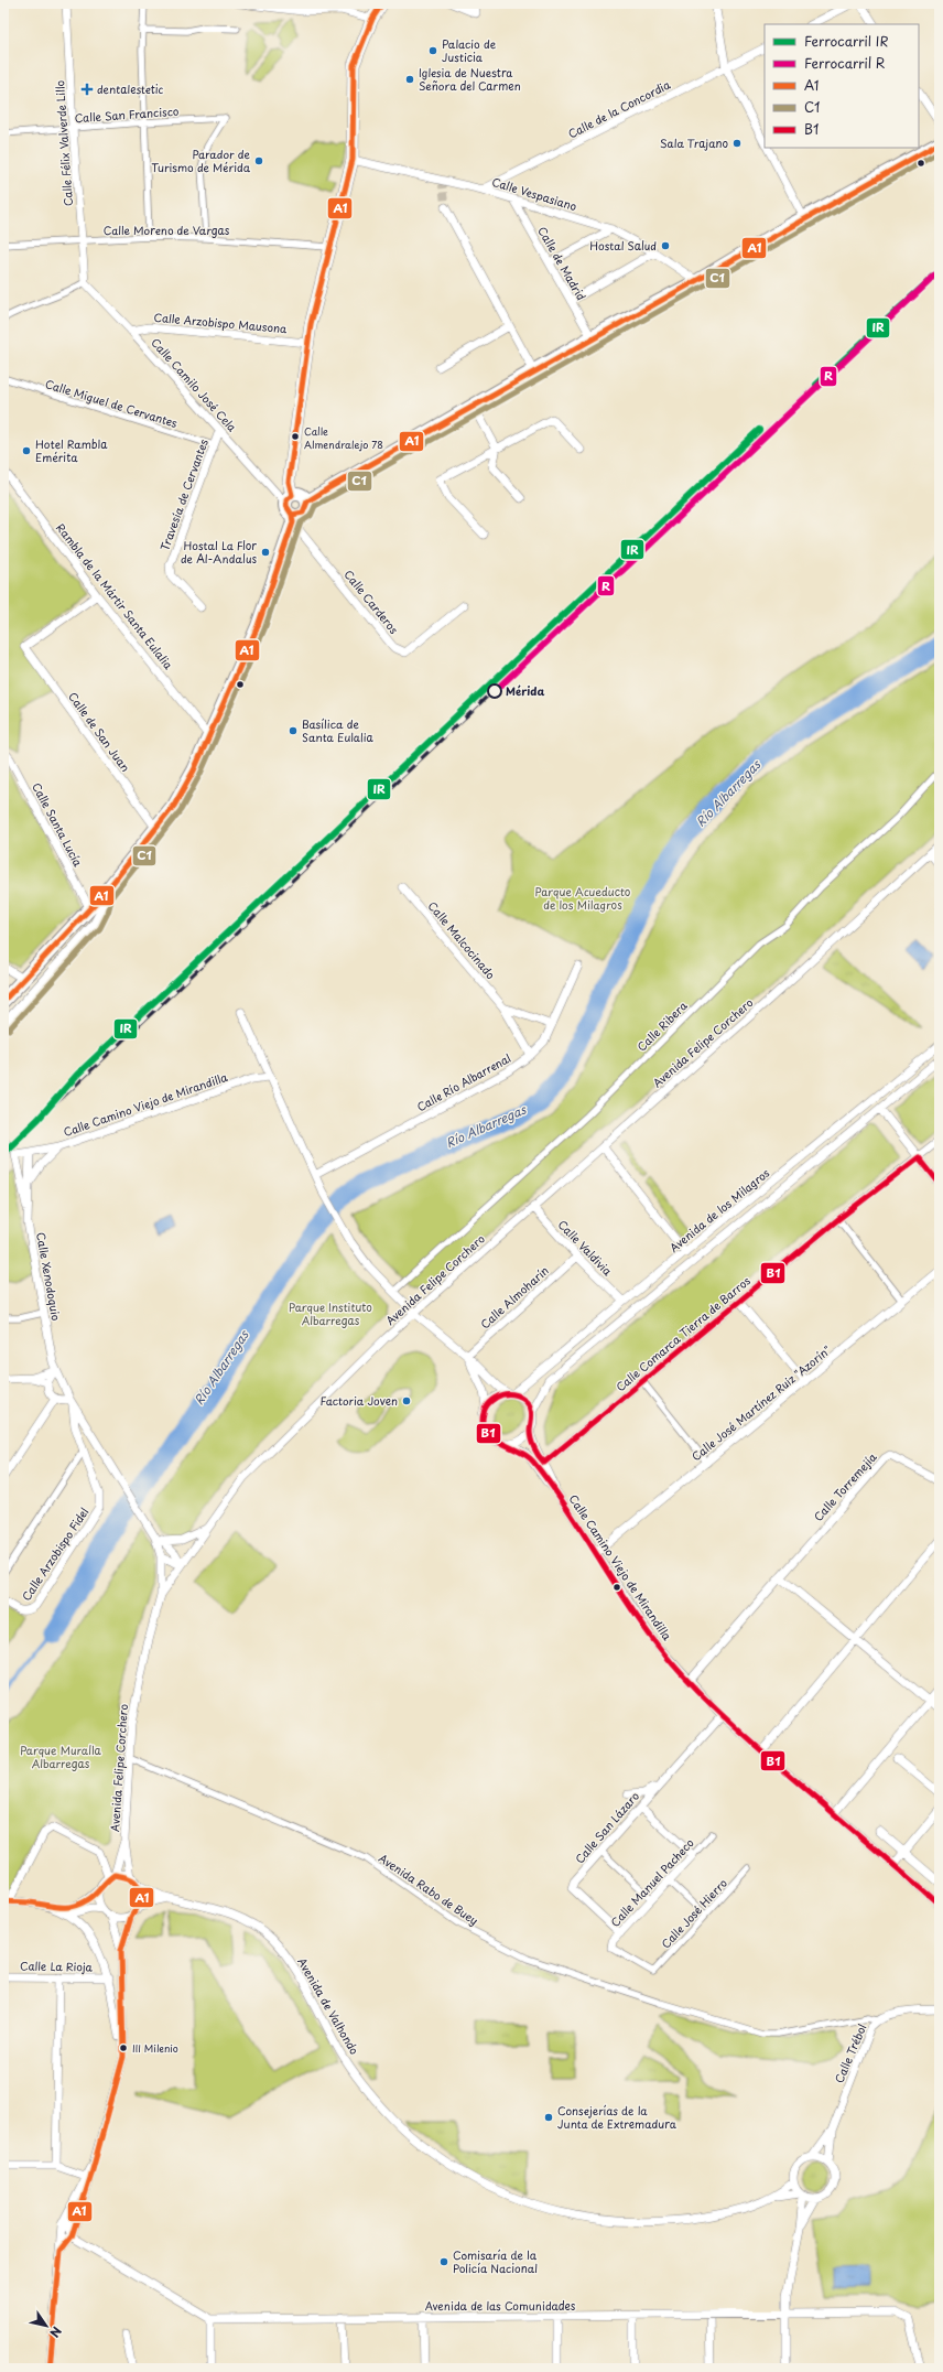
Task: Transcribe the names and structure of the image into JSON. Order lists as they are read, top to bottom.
{
  "streets": {
    "street": [
      "Calle de la Concordia",
      "Calle San Francisco",
      "Calle Félix Valverde Lillo",
      "Calle Vespasiano",
      "Calle Moreno de Vargas",
      "Calle de Madrid",
      "Calle Arzobispo Mausona",
      "Calle Camilo José Cela",
      "Calle Miguel de Cervantes",
      "Travesía de Cervantes",
      "Rambla de la Mártir Santa Eulalia",
      "Calle Carderos",
      "Calle de San Juan",
      "Calle Santa Lucía",
      "Calle Malcocinado",
      "Calle Ribera",
      "Avenida Felipe Corchero",
      "Calle Río Albarrenal",
      "Calle Camino Viejo de Mirandilla",
      "Avenida de los Milagros",
      "Calle Valdivia",
      "Calle Xenodoquio",
      "Calle Almoharín",
      "Calle Comarca Tierra de Barros",
      "Calle José Martínez Ruiz \"Azorín\"",
      "Calle Torremejía",
      "Calle Arzobispo Fidel",
      "Calle San Lázaro",
      "Calle Manuel Pacheco",
      "Avenida Rabo de Buey",
      "Calle José Hierro",
      "Calle La Rioja",
      "Avenida de Valhondo",
      "Calle Trébol",
      "Avenida de las Comunidades"
    ]
  },
  "crossings": [
    ["Calle de la Concordia", "Calle Vespasiano"],
    ["Calle San Francisco", "Calle Félix Valverde Lillo"],
    ["Calle San Francisco", "Calle Moreno de Vargas"],
    ["Calle Félix Valverde Lillo", "Calle Moreno de Vargas"],
    ["Calle Félix Valverde Lillo", "Calle Camilo José Cela"],
    ["Calle Vespasiano", "Calle de Madrid"],
    ["Calle Arzobispo Mausona", "Calle Camilo José Cela"],
    ["Calle Camilo José Cela", "Travesía de Cervantes"],
    ["Calle Camilo José Cela", "Calle Carderos"],
    ["Calle Miguel de Cervantes", "Travesía de Cervantes"],
    ["Rambla de la Mártir Santa Eulalia", "Calle de San Juan"],
    ["Calle Malcocinado", "Calle Río Albarrenal"],
    ["Avenida Felipe Corchero", "Calle Valdivia"],
    ["Avenida Felipe Corchero", "Calle Xenodoquio"],
    ["Avenida Felipe Corchero", "Avenida Rabo de Buey"],
    ["Avenida Felipe Corchero", "Avenida de Valhondo"],
    ["Calle Camino Viejo de Mirandilla", "Avenida de los Milagros"],
    ["Calle Camino Viejo de Mirandilla", "Calle Xenodoquio"],
    ["Calle Camino Viejo de Mirandilla", "Calle Comarca Tierra de Barros"],
    ["Calle Camino Viejo de Mirandilla", "Calle José Martínez Ruiz \"Azorín\""],
    ["Calle Camino Viejo de Mirandilla", "Calle Torremejía"],
    ["Calle Camino Viejo de Mirandilla", "Calle San Lázaro"],
    ["Avenida de los Milagros", "Calle Valdivia"],
    ["Calle Valdivia", "Calle Almoharín"],
    ["Calle Xenodoquio", "Calle Arzobispo Fidel"],
    ["Calle San Lázaro", "Calle Manuel Pacheco"],
    ["Calle Manuel Pacheco", "Calle José Hierro"],
    ["Avenida Rabo de Buey", "Calle Trébol"],
    ["Avenida de Valhondo", "Calle Trébol"]
  ],
  "water": ["Río Albarregas"],
  "parks": ["Parque Acueducto de los Milagros", "Parque Instituto Albarregas", "Parque Muralla Albarregas"],
  "places": {
    "other": [
      "Palacio de Justicia",
      "Iglesia de Nuestra Señora del Carmen",
      "Sala Trajano",
      "Parador de Turismo de Mérida",
      "Hostal Salud",
      "Calle Almendralejo 78",
      "Hotel Rambla Emérita",
      "Hostal La Flor de Al-Andalus",
      "Mérida",
      "Basílica de Santa Eulalia",
      "Factoria Joven",
      "III Milenio",
      "Consejerías de la Junta de Extremadura",
      "Comisaría de la Policía Nacional"
    ],
    "health": ["dentalestetic"]
  },
  "lines": [
    "transit line A1",
    "transit line C1",
    "rail line IR",
    "rail line R",
    "transit line B1"
  ],
  "legend": [
    "Ferrocarril IR",
    "Ferrocarril R",
    "A1",
    "C1",
    "B1"
  ],
  "north": "bottom right"
}
